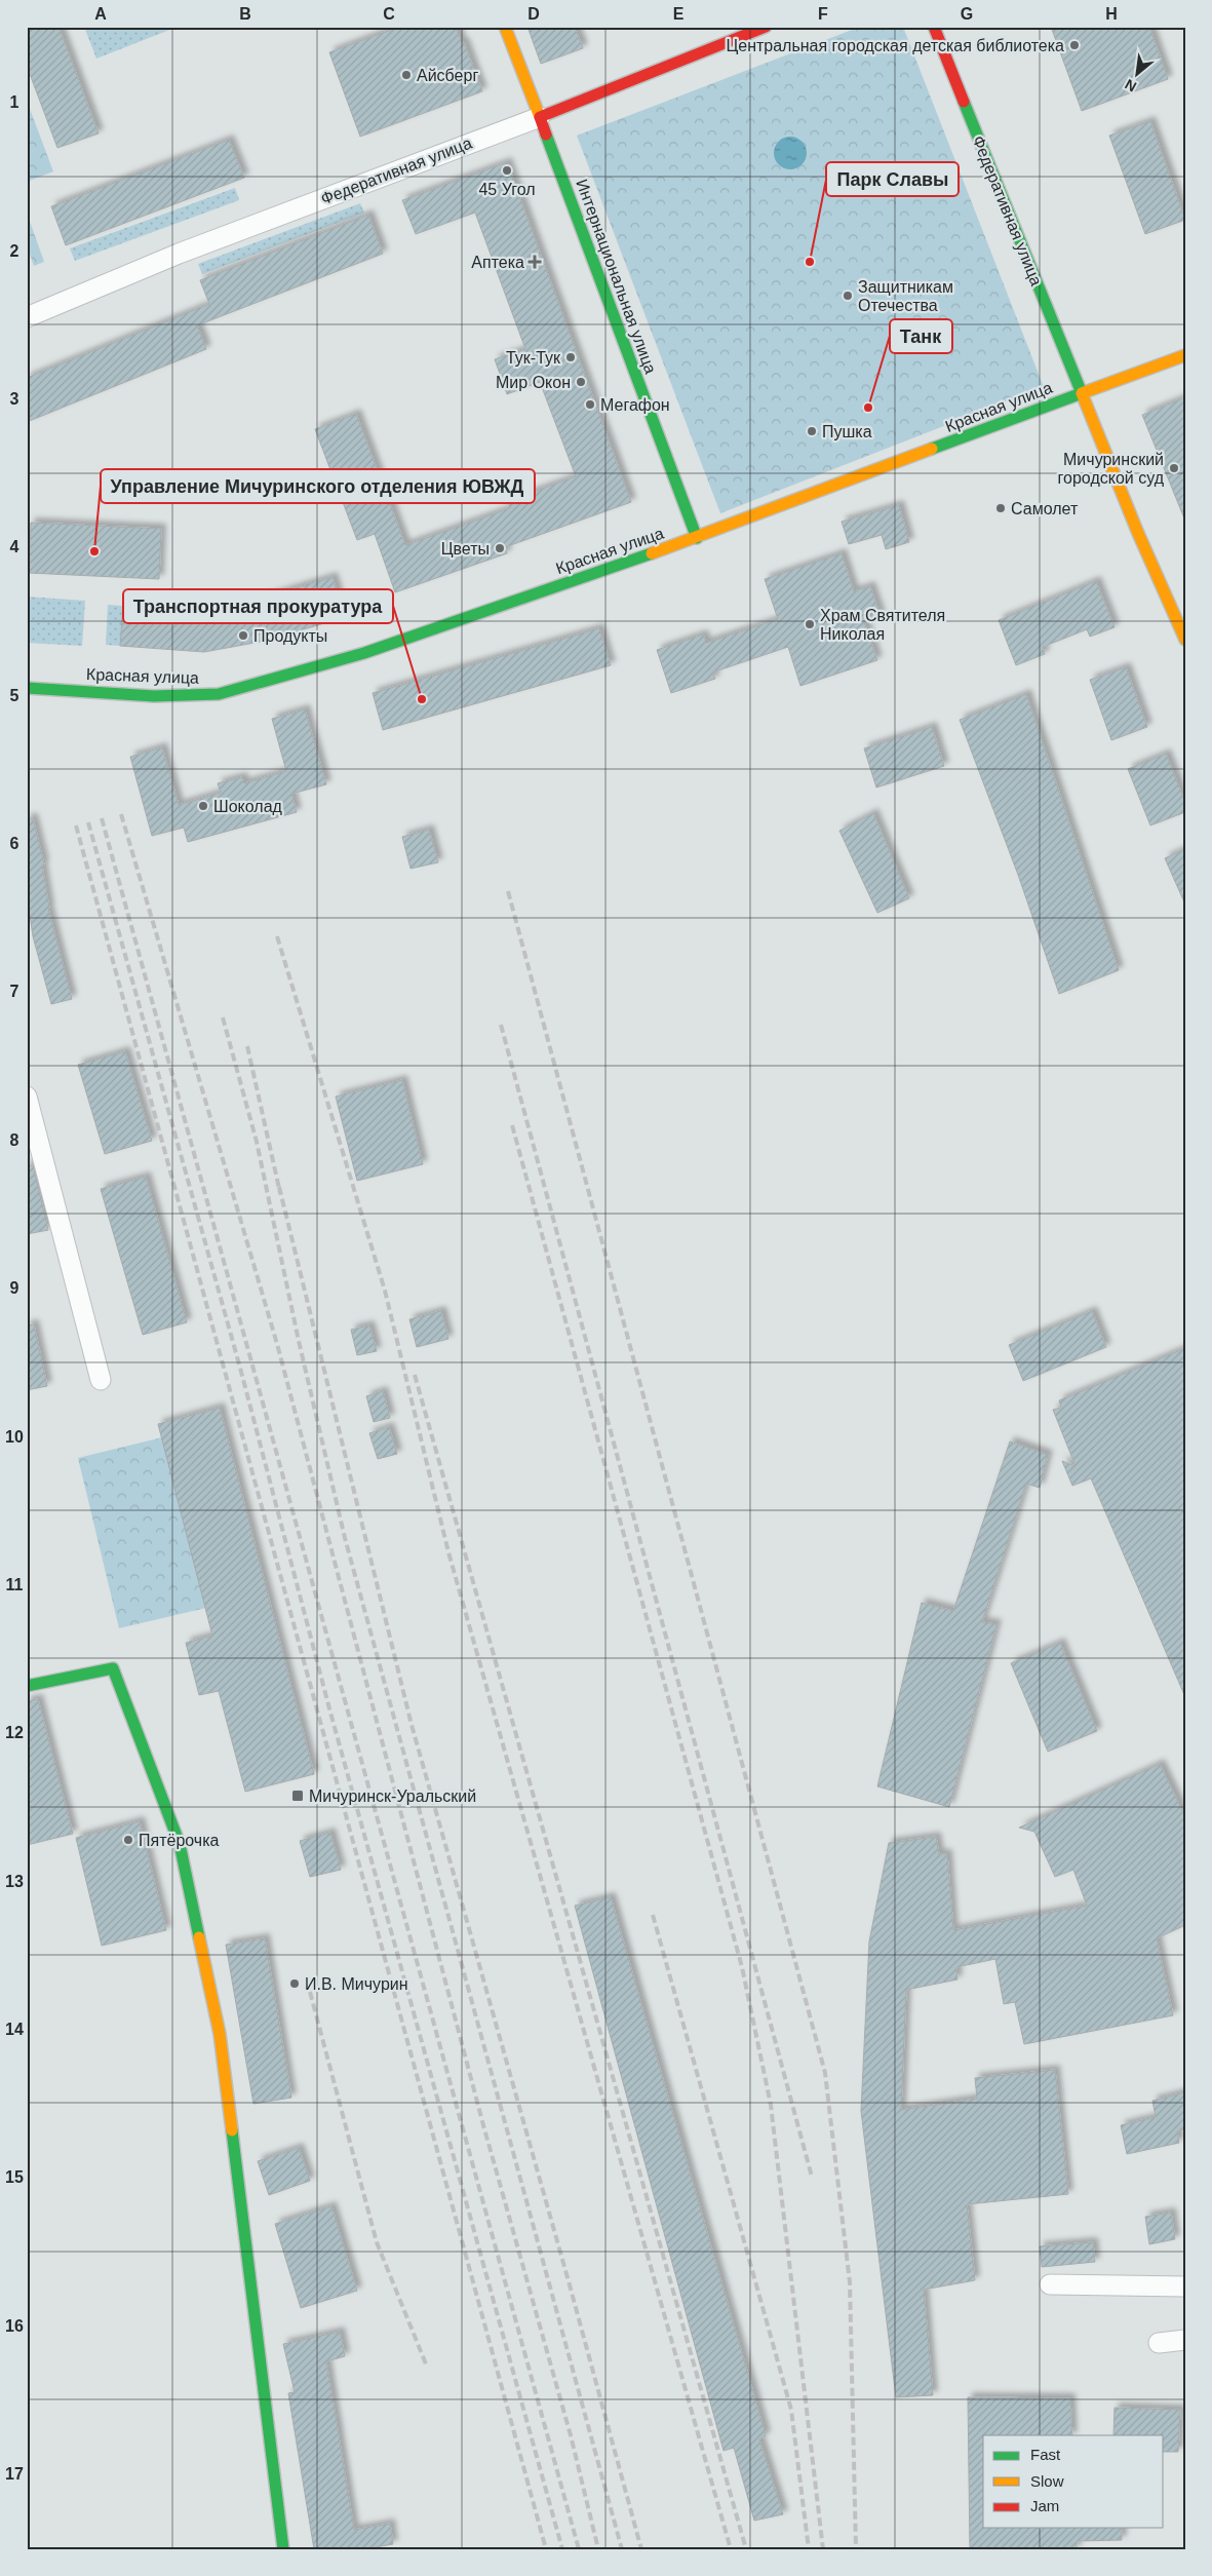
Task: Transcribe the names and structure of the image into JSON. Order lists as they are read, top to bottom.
{
  "streets": {
    "main road": ["Федеративная улица", "Интернациональная улица", "Красная улица"]
  },
  "crossings": [
    ["Федеративная улица", "Интернациональная улица"],
    ["Федеративная улица", "Красная улица"],
    ["Интернациональная улица", "Красная улица"]
  ],
  "places": {
    "other": [
      "Центральная городская детская библиотека",
      "Айсберг",
      "45 Угол",
      "Парк Славы",
      "Защитникам Отечества",
      "Тук-Тук",
      "Мир Окон",
      "Мегафон",
      "Танк",
      "Пушка",
      "Мичуринский городской суд",
      "Самолет",
      "Цветы",
      "Управление Мичуринского отделения ЮВЖД",
      "Храм Святителя Николая",
      "Продукты",
      "Транспортная прокуратура",
      "Шоколад",
      "Пятёрочка",
      "И.В. Мичурин"
    ],
    "health": ["Аптека"],
    "transit": ["Мичуринск-Уральский"]
  },
  "legend": ["Fast", "Slow", "Jam"],
  "north": "bottom left",
  "grid": {
    "columns": [
      "A",
      "B",
      "C",
      "D",
      "E",
      "F",
      "G",
      "H"
    ],
    "rows": [
      "1",
      "2",
      "3",
      "4",
      "5",
      "6",
      "7",
      "8",
      "9",
      "10",
      "11",
      "12",
      "13",
      "14",
      "15",
      "16",
      "17"
    ]
  }
}
